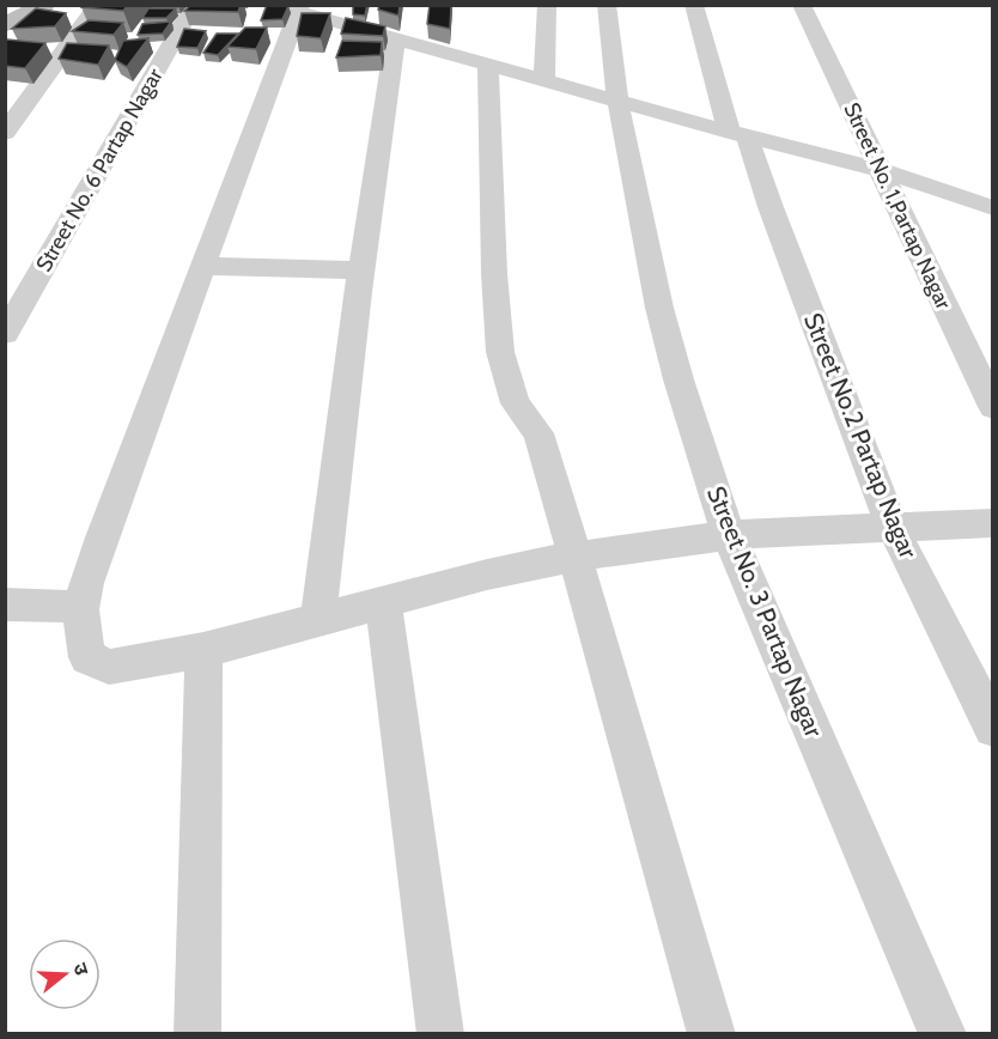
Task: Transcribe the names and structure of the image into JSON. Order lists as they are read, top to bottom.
{
  "streets": {
    "street": [
      "Street No. 6 Partap Nagar",
      "Street No. 1,Partap Nagar",
      "Street No.2 Partap Nagar",
      "Street No. 3 Partap Nagar"
    ]
  },
  "north": "right"
}
